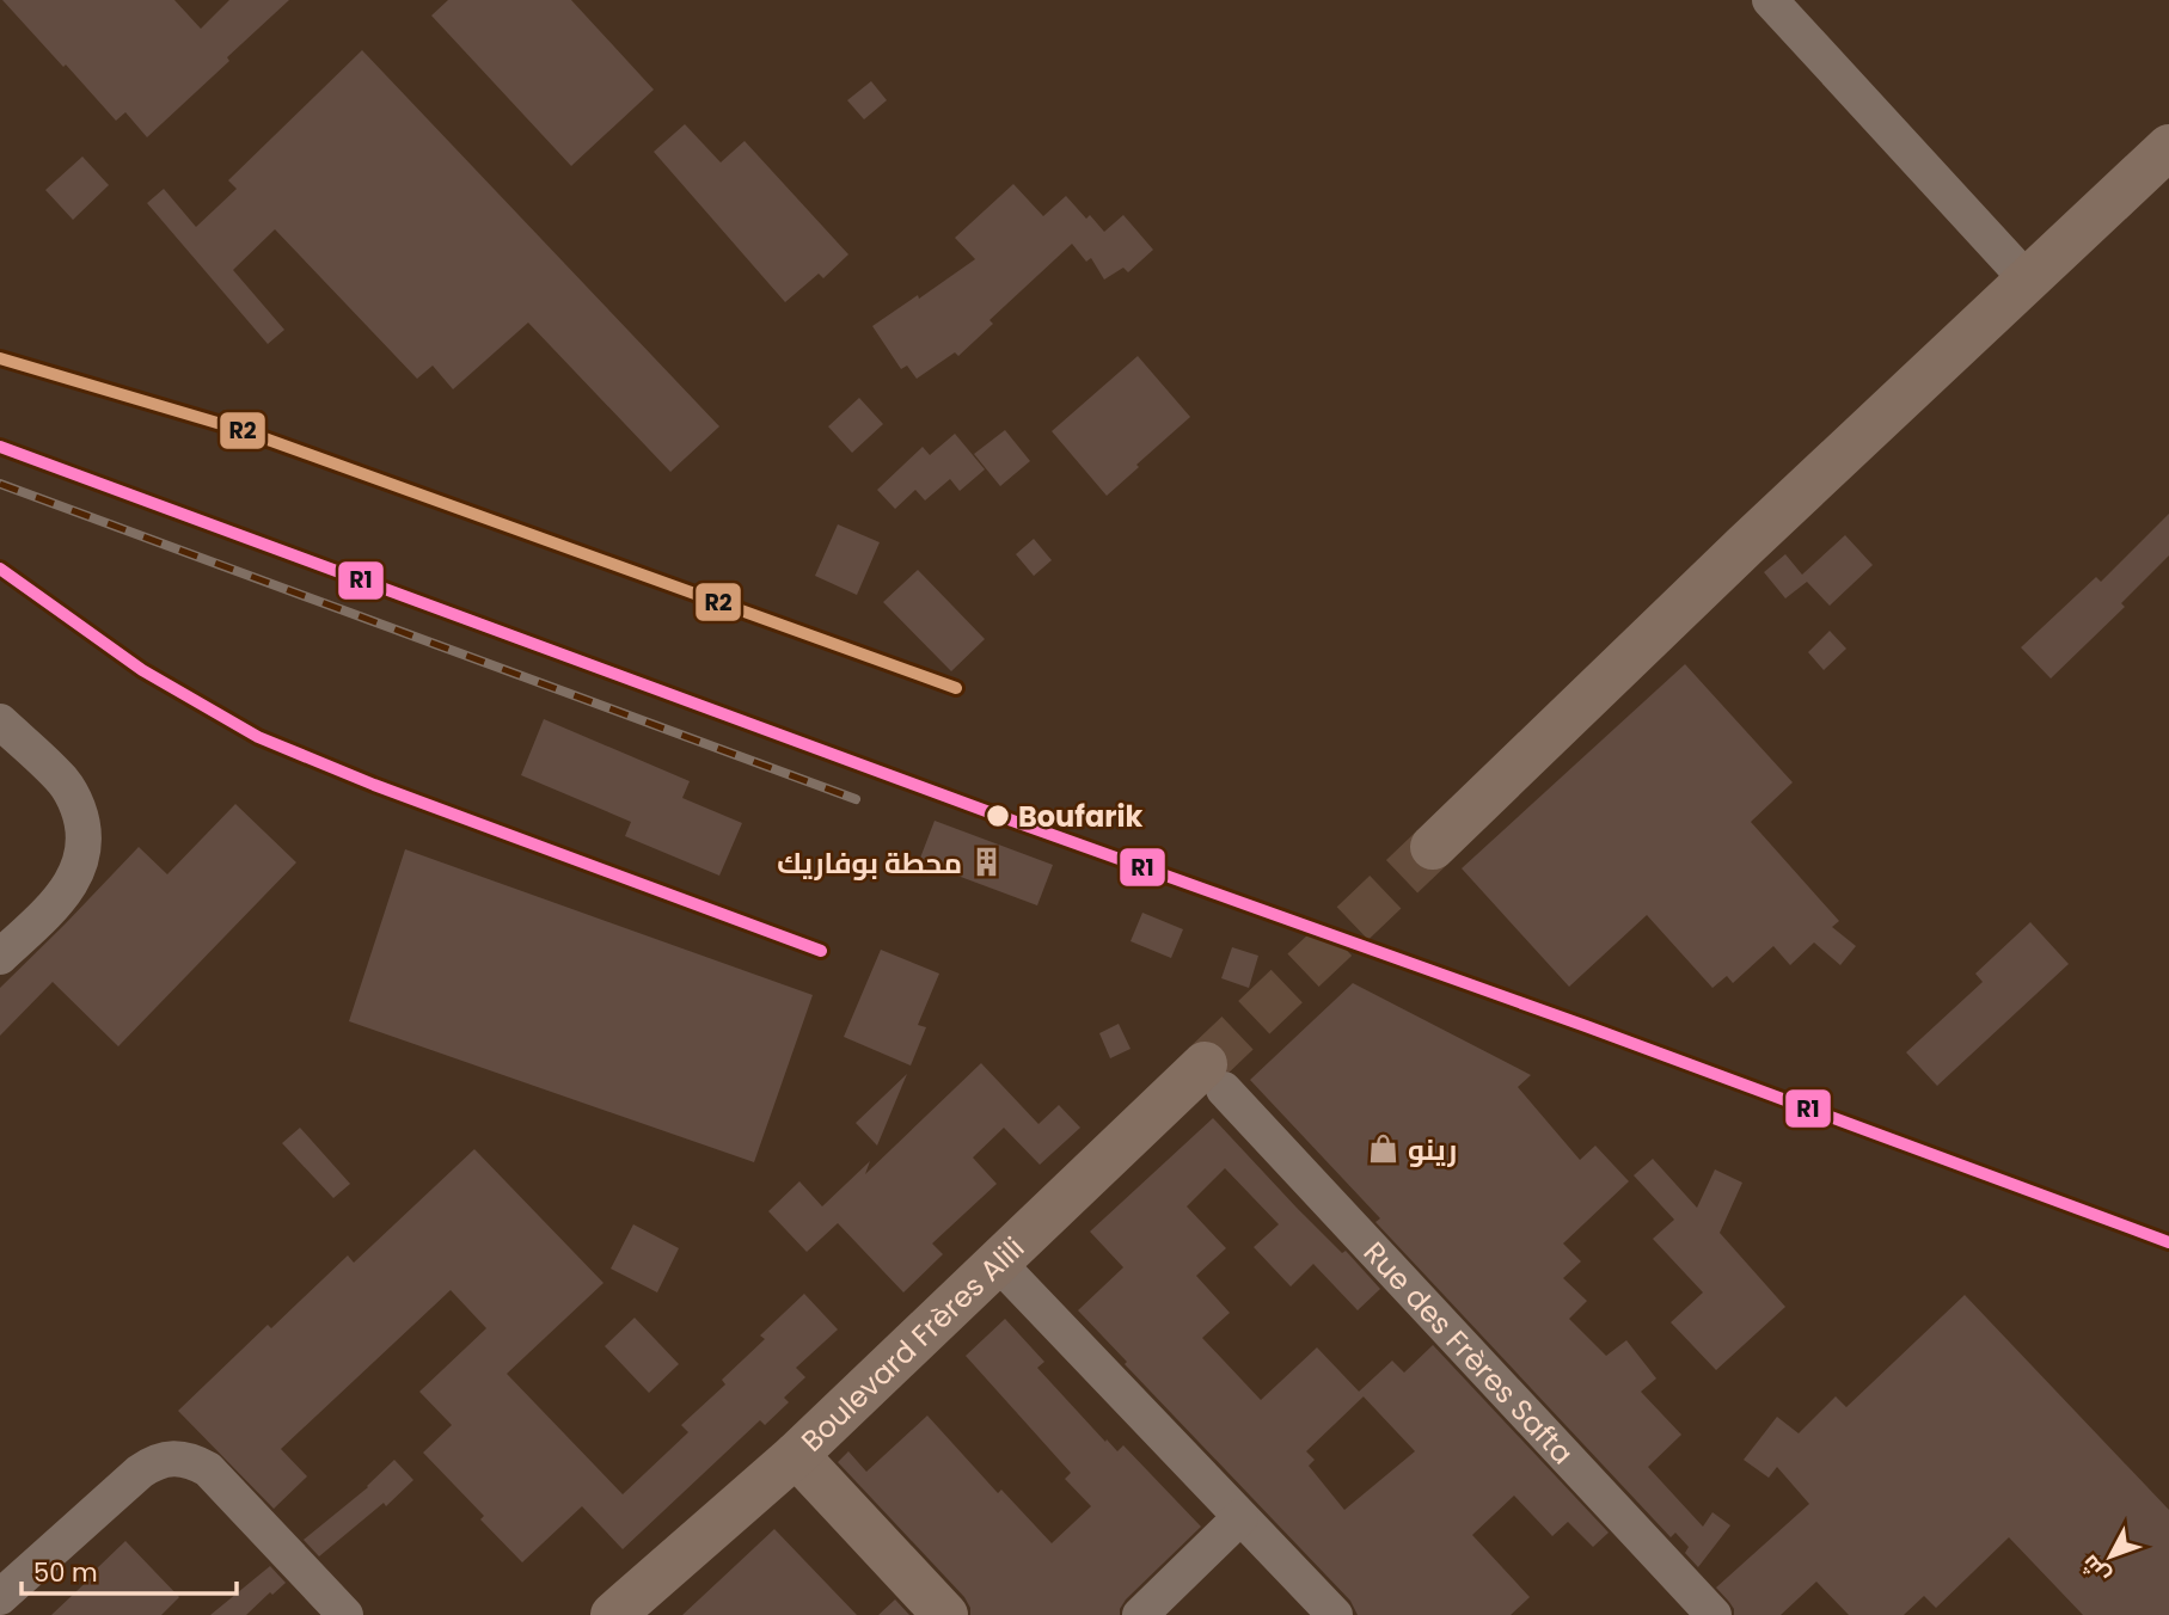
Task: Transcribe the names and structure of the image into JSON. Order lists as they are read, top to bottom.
{
  "streets": {
    "main road": ["Boulevard Frères Alili"],
    "street": ["Rue des Frères Safta"]
  },
  "crossings": [
    ["Boulevard Frères Alili", "Rue des Frères Safta"]
  ],
  "places": {
    "other": ["Boufarik"],
    "building": ["محطة بوفاريك"],
    "shop": ["رينو"]
  },
  "lines": ["transit line R2", "transit line R1"],
  "scale_bar": "50 m",
  "north": "bottom left"
}
